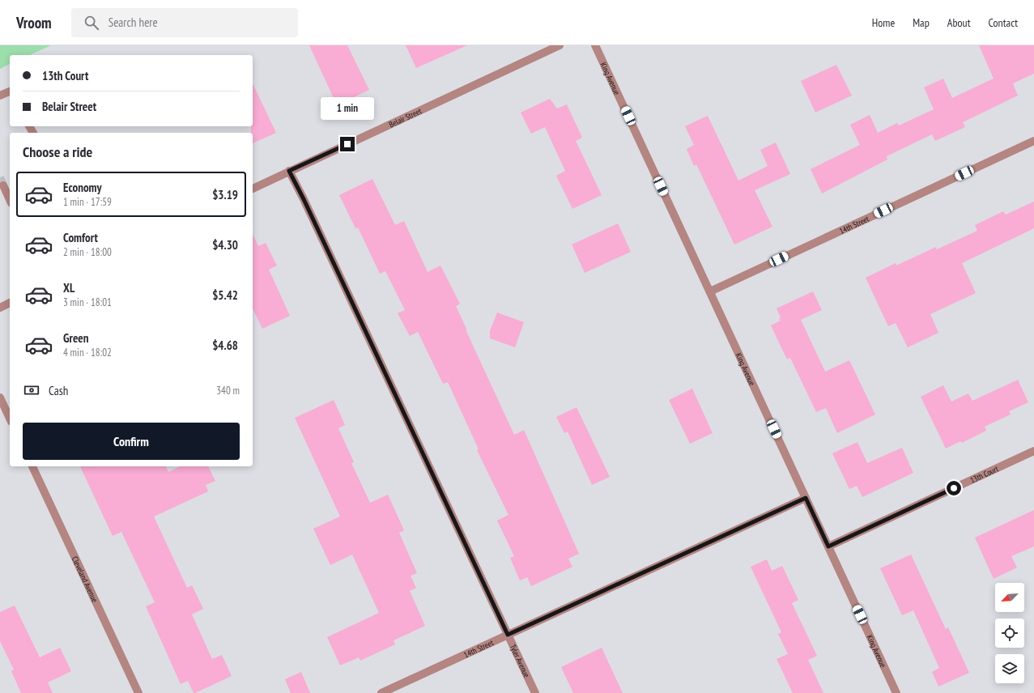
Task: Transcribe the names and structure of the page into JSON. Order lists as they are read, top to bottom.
{
  "streets": {
    "street": [
      "King Avenue",
      "Belair Street",
      "14th Street",
      "13th Court",
      "Cleveland Avenue",
      "Tyler Avenue"
    ]
  },
  "crossings": [
    ["King Avenue", "14th Street"],
    ["King Avenue", "13th Court"],
    ["Belair Street", "Tyler Avenue"],
    ["14th Street", "Tyler Avenue"]
  ],
  "north": "bottom left",
  "page": {
    "header": "Vroom",
    "search": "Search here",
    "nav": [
      "Home",
      "Map",
      "About",
      "Contact"
    ],
    "banner": ["13th Court", "Belair Street"],
    "bubble": "1 min",
    "heading": "Choose a ride",
    "list": [
      {
        "name": "Economy",
        "note": "1 min · 17:59",
        "value": "$3.19"
      },
      {
        "name": "Comfort",
        "note": "2 min · 18:00",
        "value": "$4.30"
      },
      {
        "name": "XL",
        "note": "3 min · 18:01",
        "value": "$5.42"
      },
      {
        "name": "Green",
        "note": "4 min · 18:02",
        "value": "$4.68"
      }
    ],
    "pay": ["Cash", "340 m"],
    "buttons": "Confirm"
  }
}
